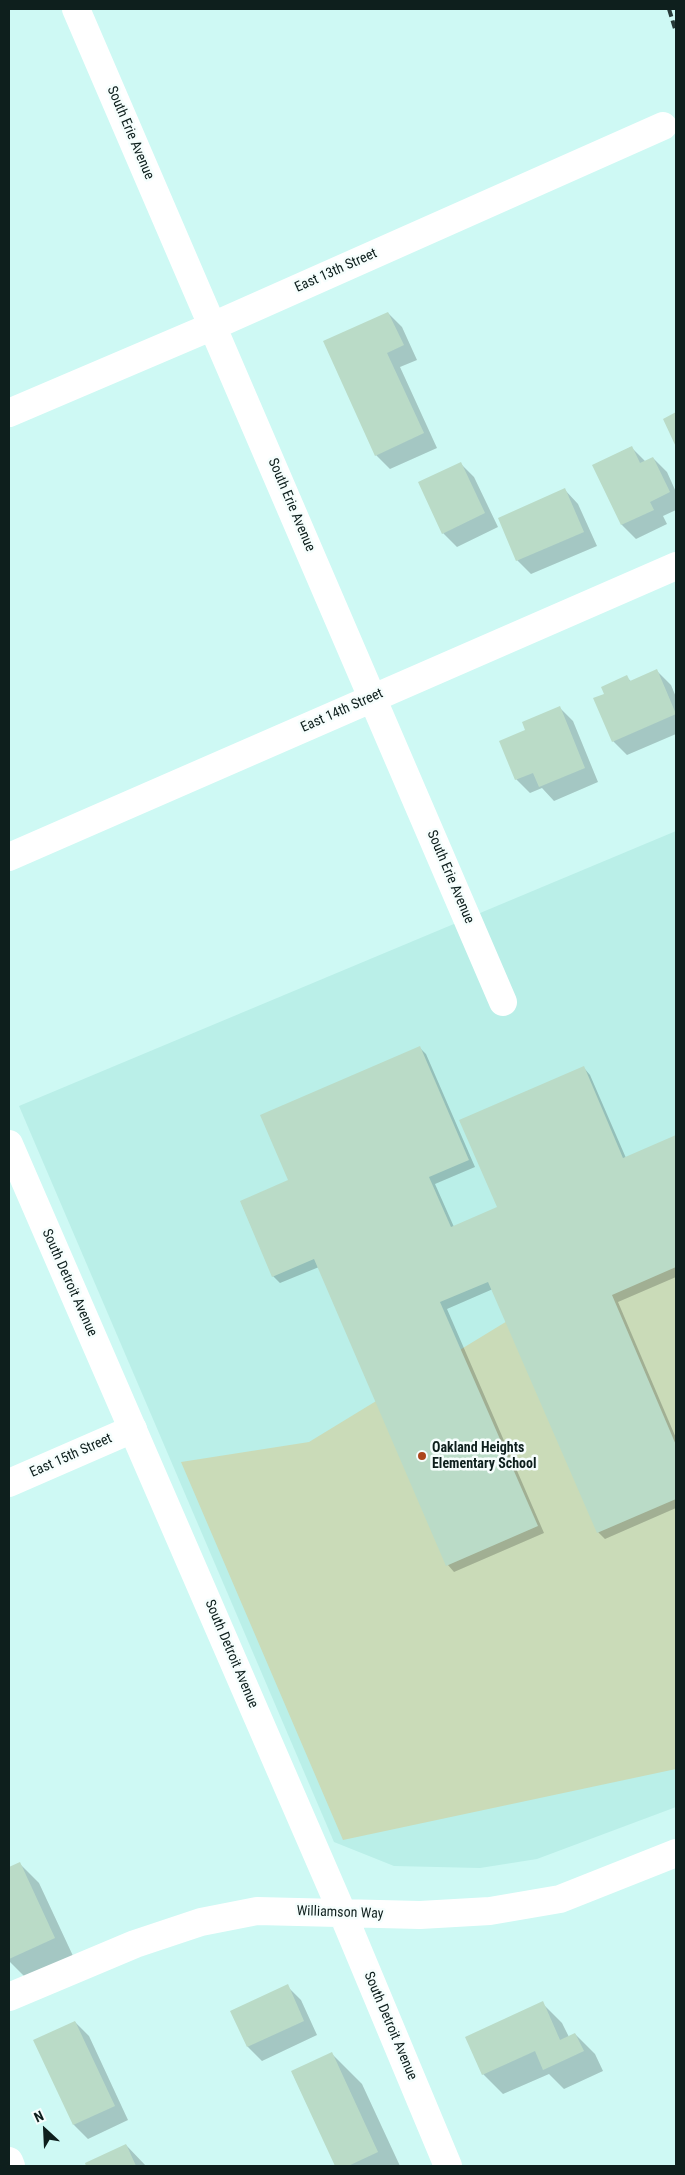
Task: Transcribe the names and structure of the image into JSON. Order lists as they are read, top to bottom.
{
  "streets": {
    "street": [
      "South Erie Avenue",
      "East 13th Street",
      "East 14th Street",
      "South Detroit Avenue",
      "East 15th Street",
      "Williamson Way"
    ]
  },
  "crossings": [
    ["South Erie Avenue", "East 13th Street"],
    ["South Erie Avenue", "East 14th Street"],
    ["South Detroit Avenue", "East 15th Street"],
    ["South Detroit Avenue", "Williamson Way"]
  ],
  "places": ["Oakland Heights Elementary School"],
  "north": "top left"
}
